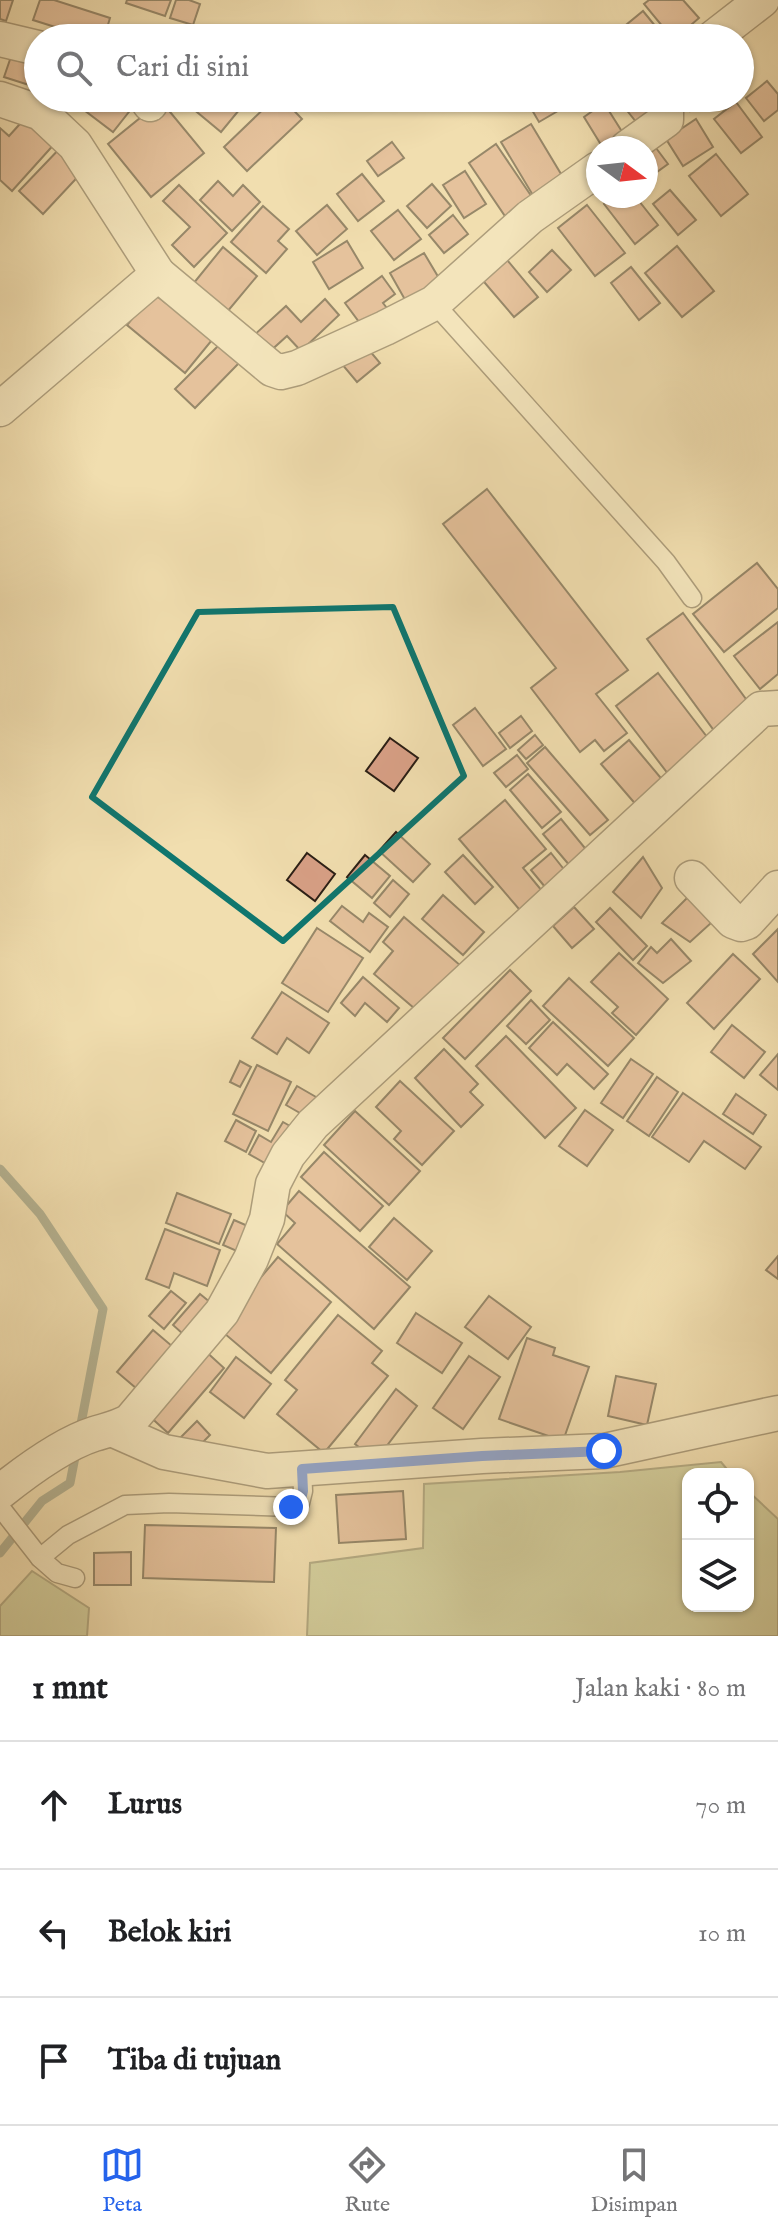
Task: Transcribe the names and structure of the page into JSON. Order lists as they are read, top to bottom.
{
  "north": "right",
  "page": {
    "search": "Cari di sini",
    "heading": ["1 mnt", "Jalan kaki · 80 m"],
    "list": [
      ["Lurus", "70 m"],
      ["Belok kiri", "10 m"],
      "Tiba di tujuan"
    ],
    "nav": ["Peta", "Rute", "Disimpan"]
  }
}
